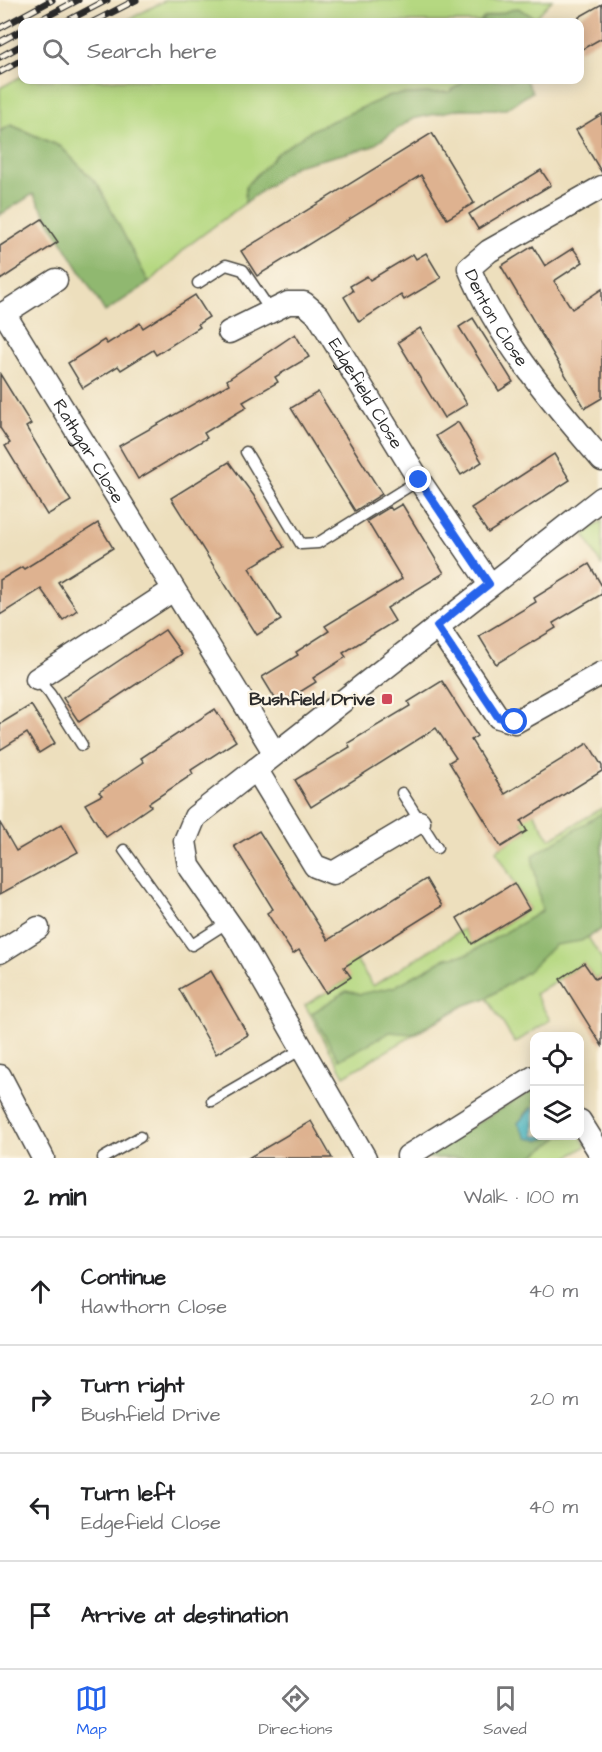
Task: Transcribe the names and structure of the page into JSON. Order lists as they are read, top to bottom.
{
  "streets": {
    "street": ["Denton Close", "Edgefield Close", "Rathgar Close"]
  },
  "places": {
    "transit": ["Bushfield Drive"]
  },
  "page": {
    "search": "Search here",
    "heading": ["2 min", "Walk · 100 m"],
    "list": [
      ["Continue", "Hawthorn Close", "40 m"],
      ["Turn right", "Bushfield Drive", "20 m"],
      ["Turn left", "Edgefield Close", "40 m"],
      "Arrive at destination"
    ],
    "nav": ["Map", "Directions", "Saved"]
  }
}
